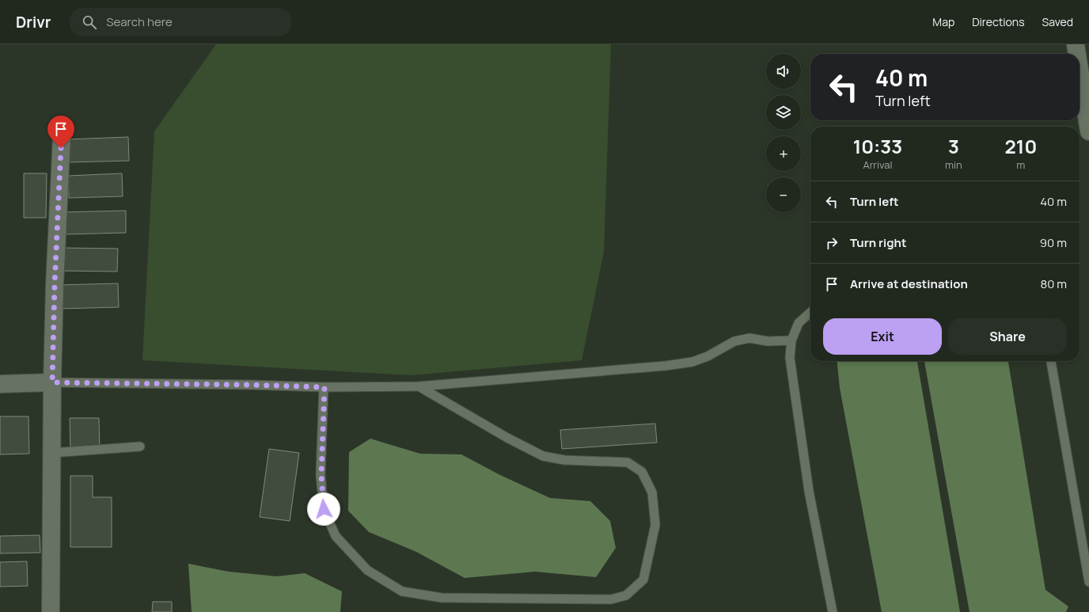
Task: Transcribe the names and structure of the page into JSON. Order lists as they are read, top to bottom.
{
  "page": {
    "header": "Drivr",
    "search": "Search here",
    "nav": ["Map", "Directions", "Saved"],
    "map_buttons": ["+", "−"],
    "turn": ["40 m", "Turn left"],
    "eta": [
      "10:33",
      "Arrival",
      "3",
      "min",
      "210",
      "m"
    ],
    "list": [
      {
        "name": "Turn left",
        "value": "40 m"
      },
      {
        "name": "Turn right",
        "value": "90 m"
      },
      {
        "name": "Arrive at destination",
        "value": "80 m"
      }
    ],
    "buttons": ["Exit", "Share"]
  }
}
